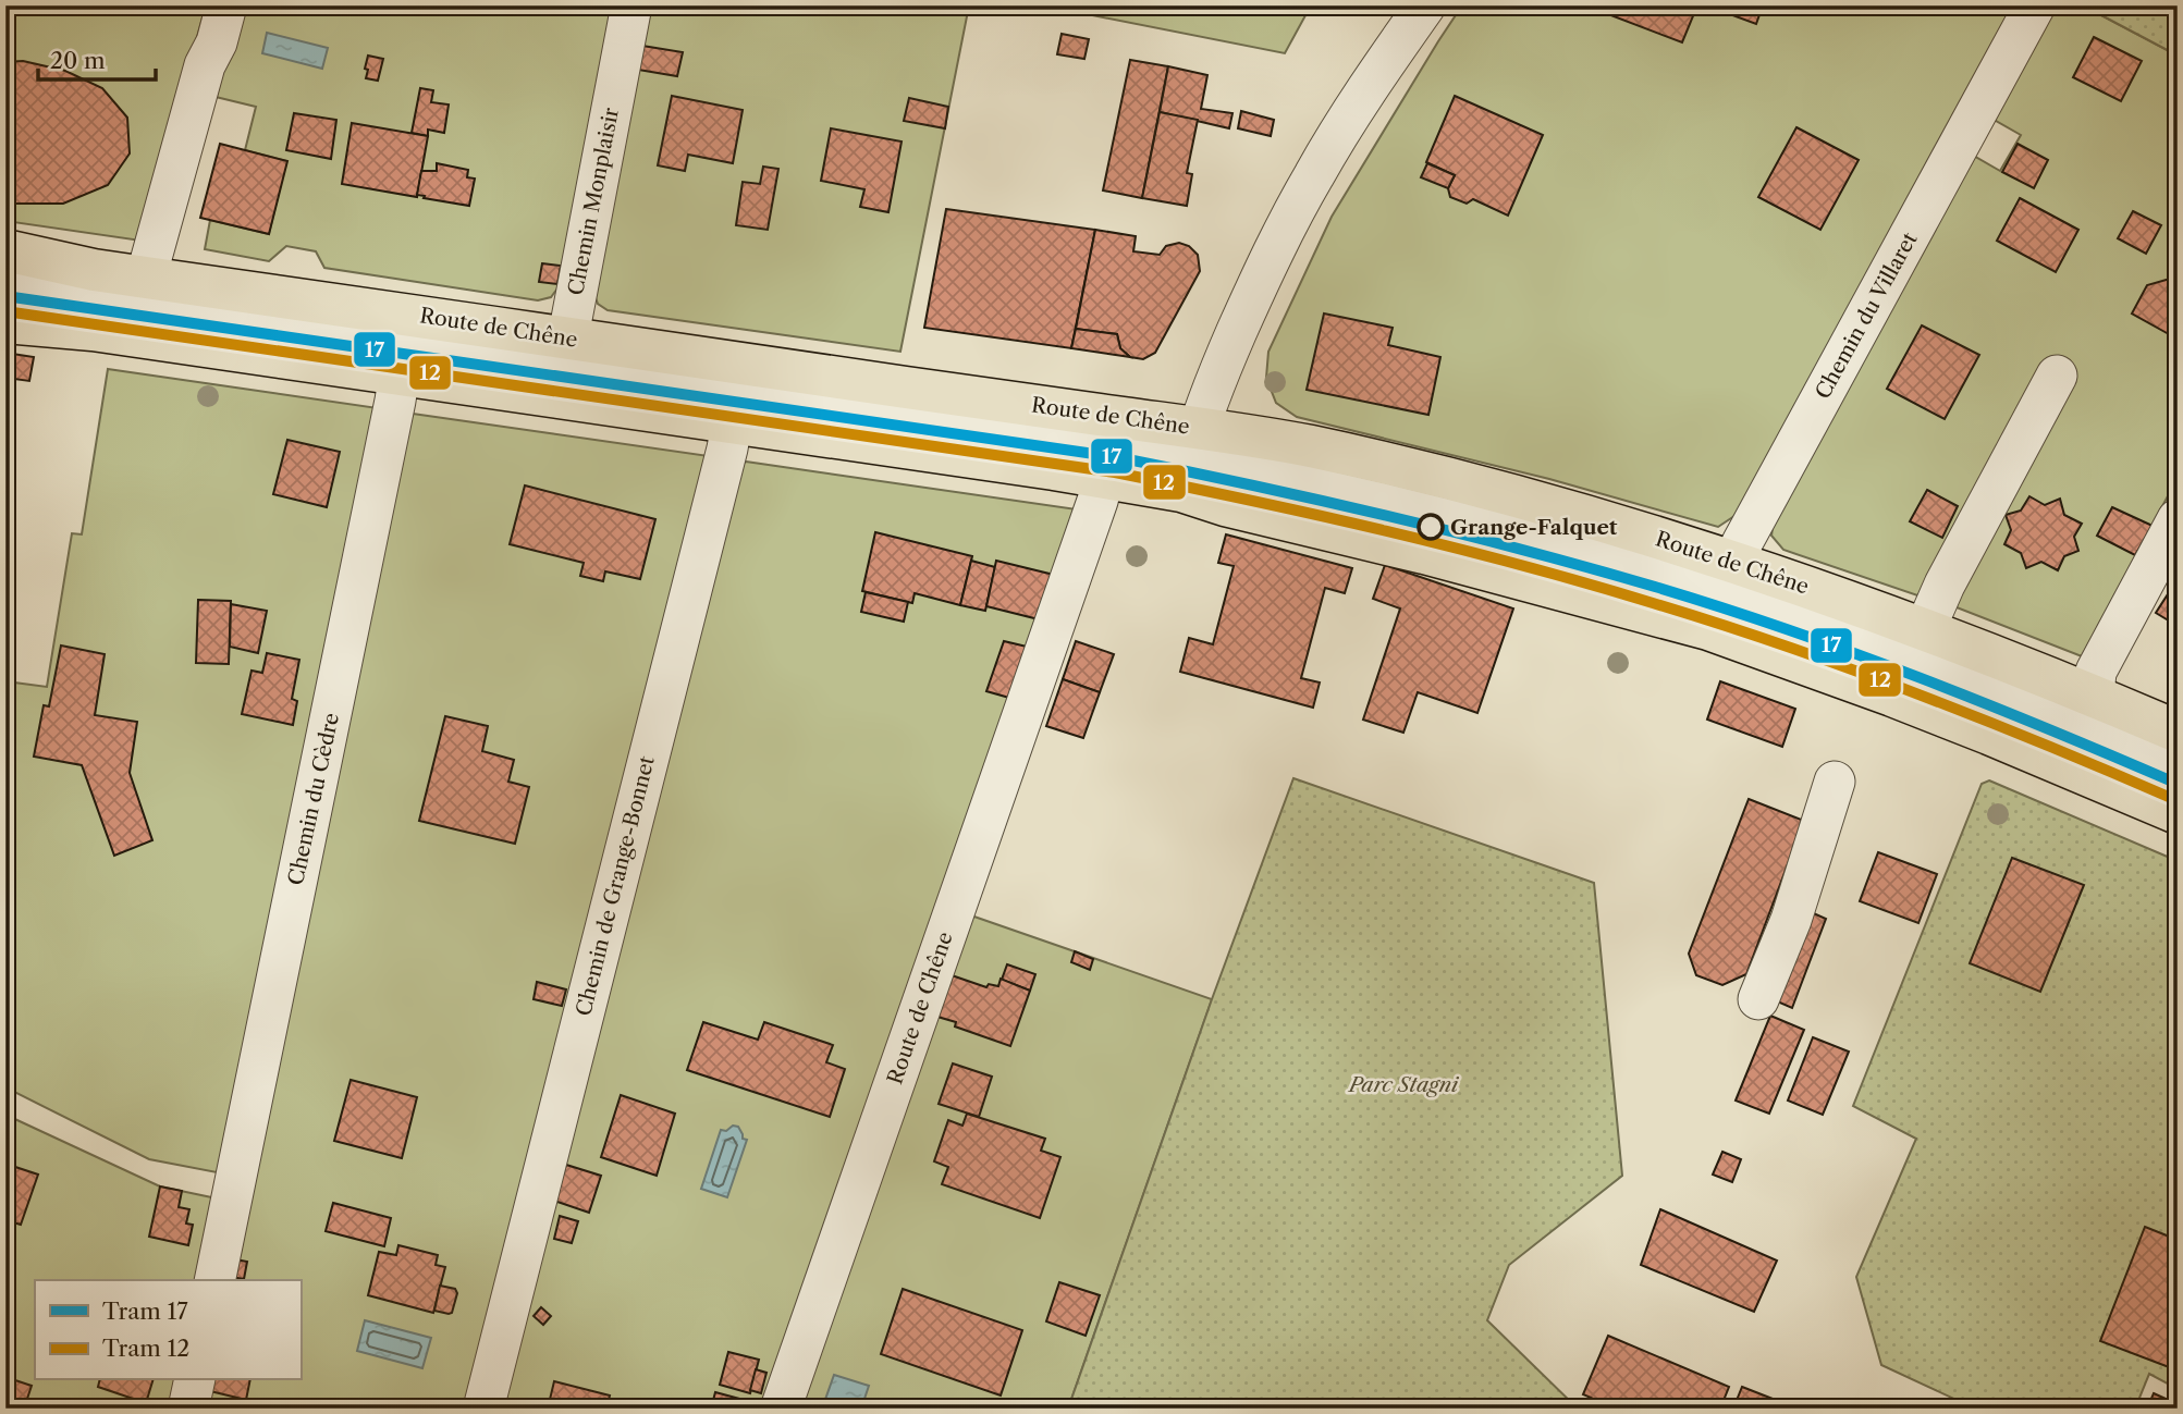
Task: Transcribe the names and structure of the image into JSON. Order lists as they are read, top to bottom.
{
  "streets": {
    "main road": ["Route de Chêne"],
    "street": [
      "Chemin Monplaisir",
      "Chemin du Villaret",
      "Chemin du Cèdre",
      "Chemin de Grange-Bonnet"
    ]
  },
  "crossings": [
    ["Chemin Monplaisir", "Route de Chêne"],
    ["Chemin du Villaret", "Route de Chêne"],
    ["Route de Chêne", "Chemin du Cèdre"],
    ["Route de Chêne", "Chemin de Grange-Bonnet"]
  ],
  "parks": ["Parc Stagni"],
  "places": ["Grange-Falquet"],
  "lines": ["tram line 17", "tram line 12"],
  "legend": ["Tram 17", "Tram 12"],
  "scale_bar": "20 m"
}
